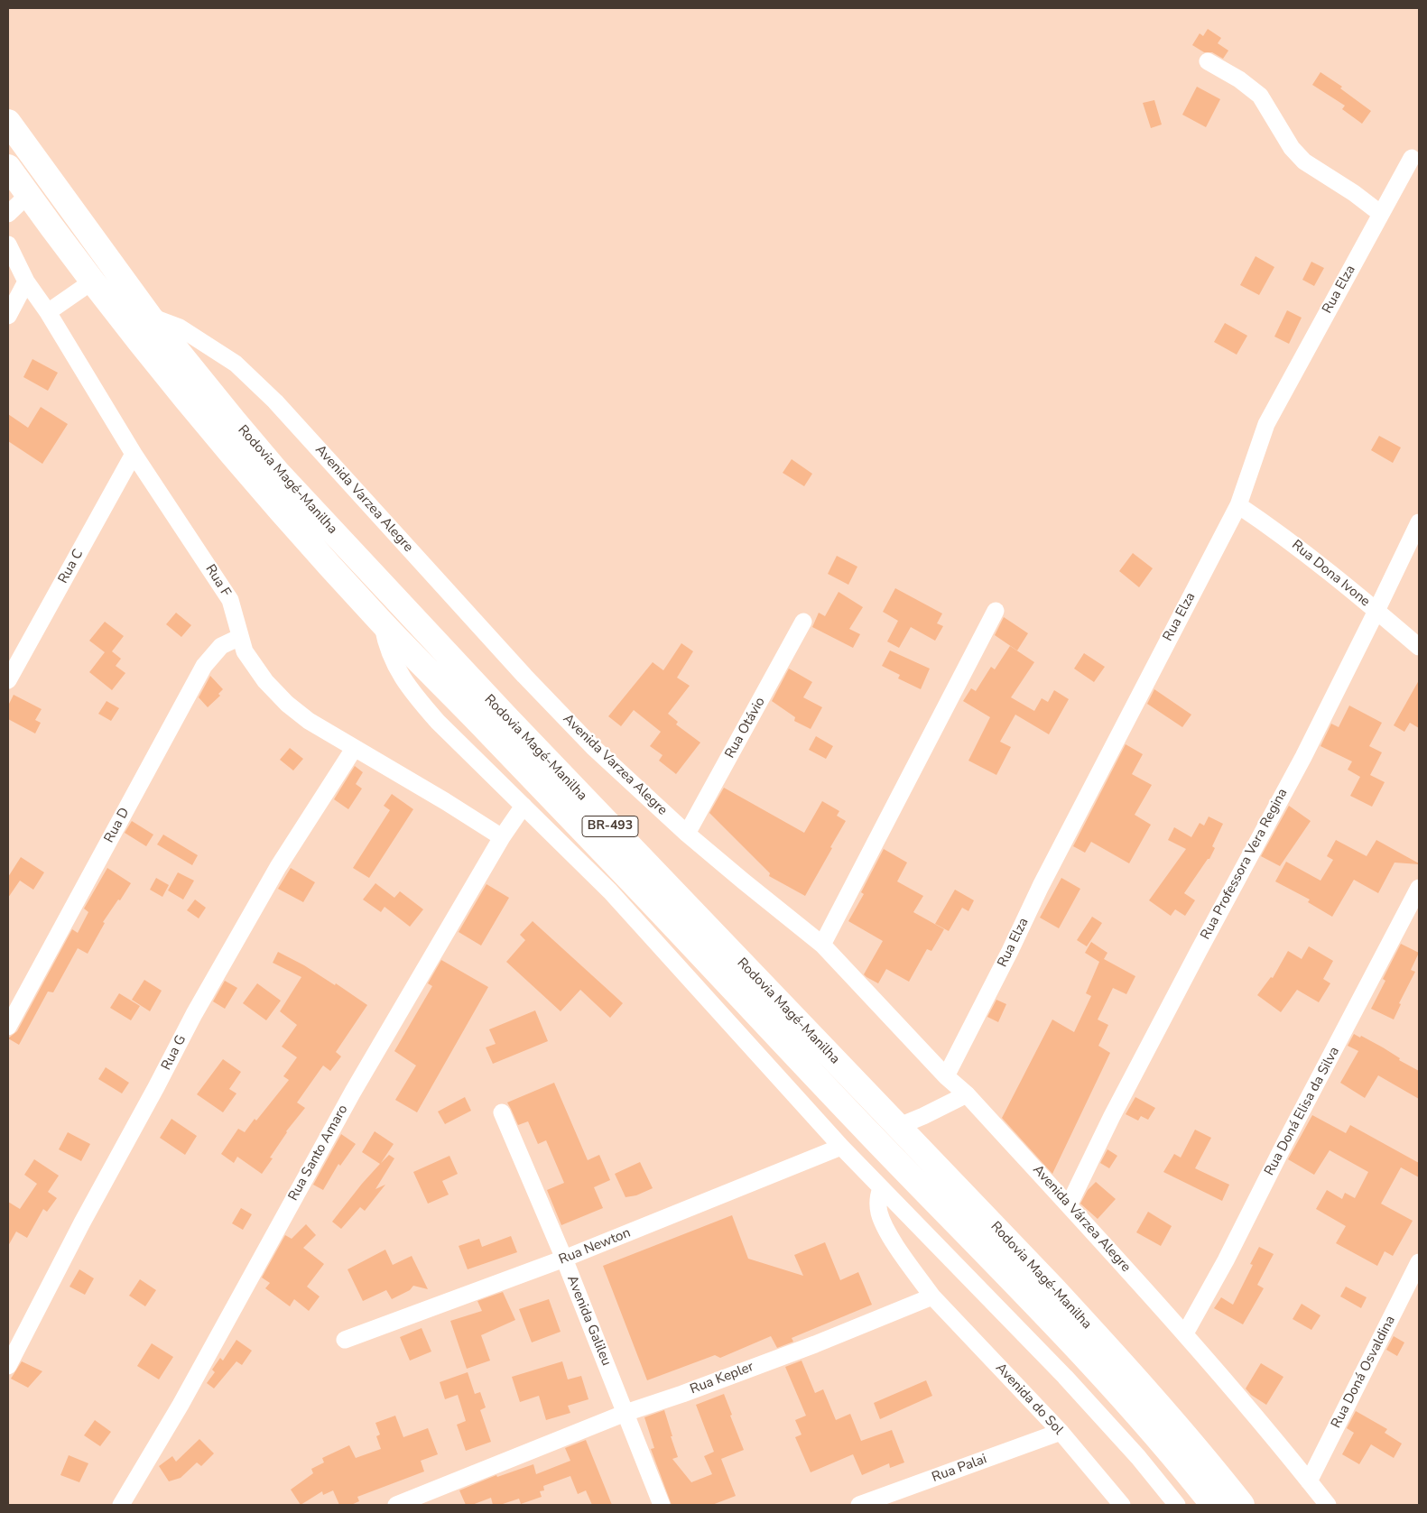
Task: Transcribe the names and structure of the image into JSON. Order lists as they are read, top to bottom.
{
  "streets": {
    "highway": ["Rodovia Magé-Manilha", "BR-493"],
    "street": [
      "Rua Elza",
      "Avenida Varzea Alegre",
      "Rua C",
      "Rua Dona Ivone",
      "Rua F",
      "Rua Otávio",
      "Rua D",
      "Rua Professora Vera Regina",
      "Rua G",
      "Rua Doná Elisa da Silva",
      "Rua Santo Amaro",
      "Avenida Várzea Alegre",
      "Rua Newton",
      "Avenida Galileu",
      "Rua Doná Osvaldina",
      "Rua Kepler",
      "Avenida do Sol",
      "Rua Palai"
    ]
  },
  "crossings": [
    ["Rua Elza", "Rua Dona Ivone"],
    ["Rua Elza", "Avenida Várzea Alegre"],
    ["Rodovia Magé-Manilha", "Avenida Varzea Alegre"],
    ["Avenida Varzea Alegre", "Rua Otávio"],
    ["Avenida Varzea Alegre", "Avenida Várzea Alegre"],
    ["Rua C", "Rua F"],
    ["Rua Dona Ivone", "Rua Professora Vera Regina"],
    ["Rua F", "Rua D"],
    ["Rua F", "Rua G"],
    ["Rua F", "Rua Santo Amaro"],
    ["Rua Professora Vera Regina", "Avenida Várzea Alegre"],
    ["Rua Doná Elisa da Silva", "Avenida Várzea Alegre"],
    ["Avenida Várzea Alegre", "Rua Doná Osvaldina"],
    ["Rua Newton", "Avenida Galileu"],
    ["Avenida Galileu", "Rua Kepler"],
    ["Rua Kepler", "Avenida do Sol"],
    ["Avenida do Sol", "Rua Palai"]
  ]
}
